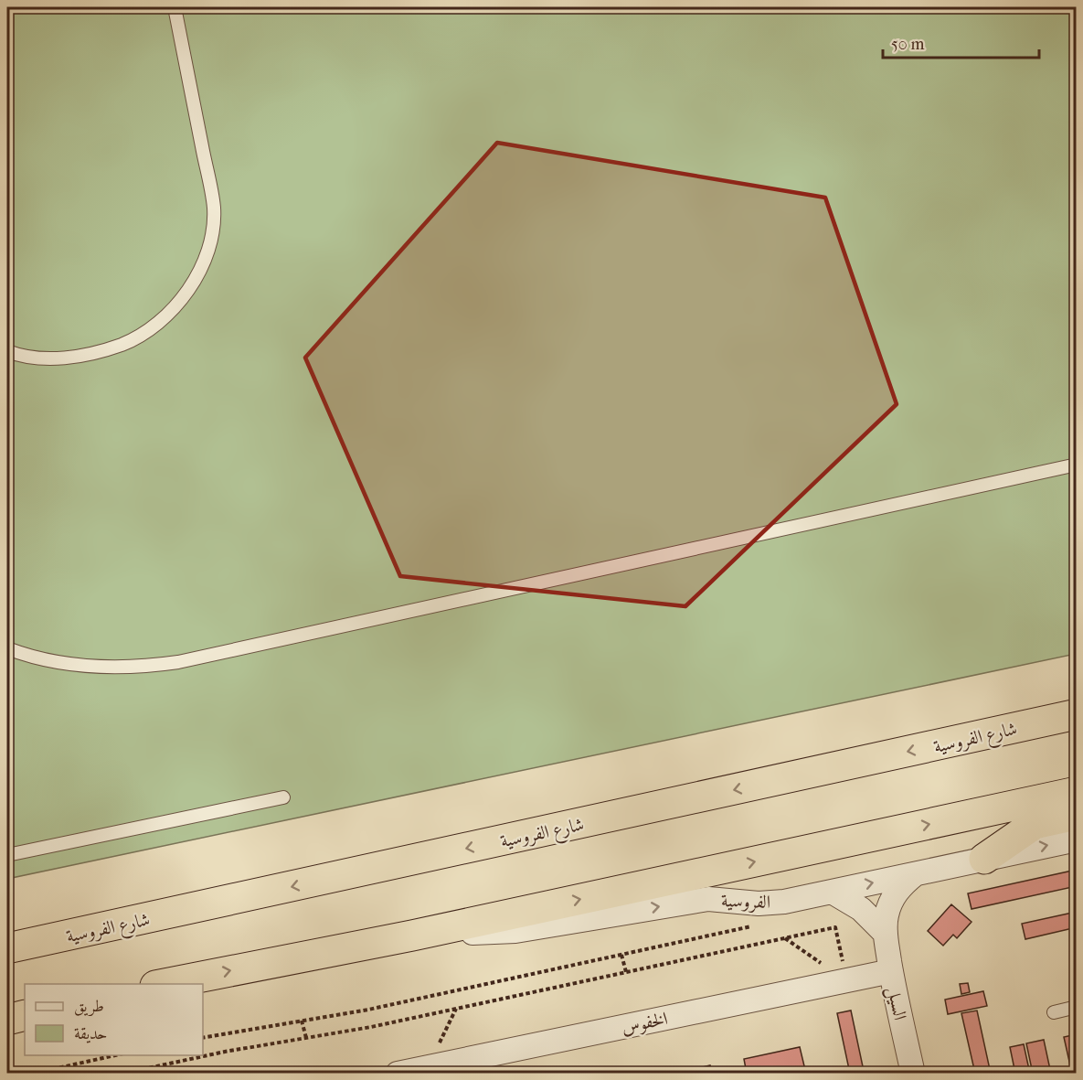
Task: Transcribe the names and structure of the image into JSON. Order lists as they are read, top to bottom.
{
  "streets": {
    "highway": ["شارع الفروسية"],
    "street": ["الفروسية", "السيل", "الخفوس"]
  },
  "crossings": [
    ["الفروسية", "السيل"],
    ["السيل", "الخفوس"]
  ],
  "one_way": ["الفروسية"],
  "legend": ["طريق", "حديقة"],
  "scale_bar": "50 m"
}
